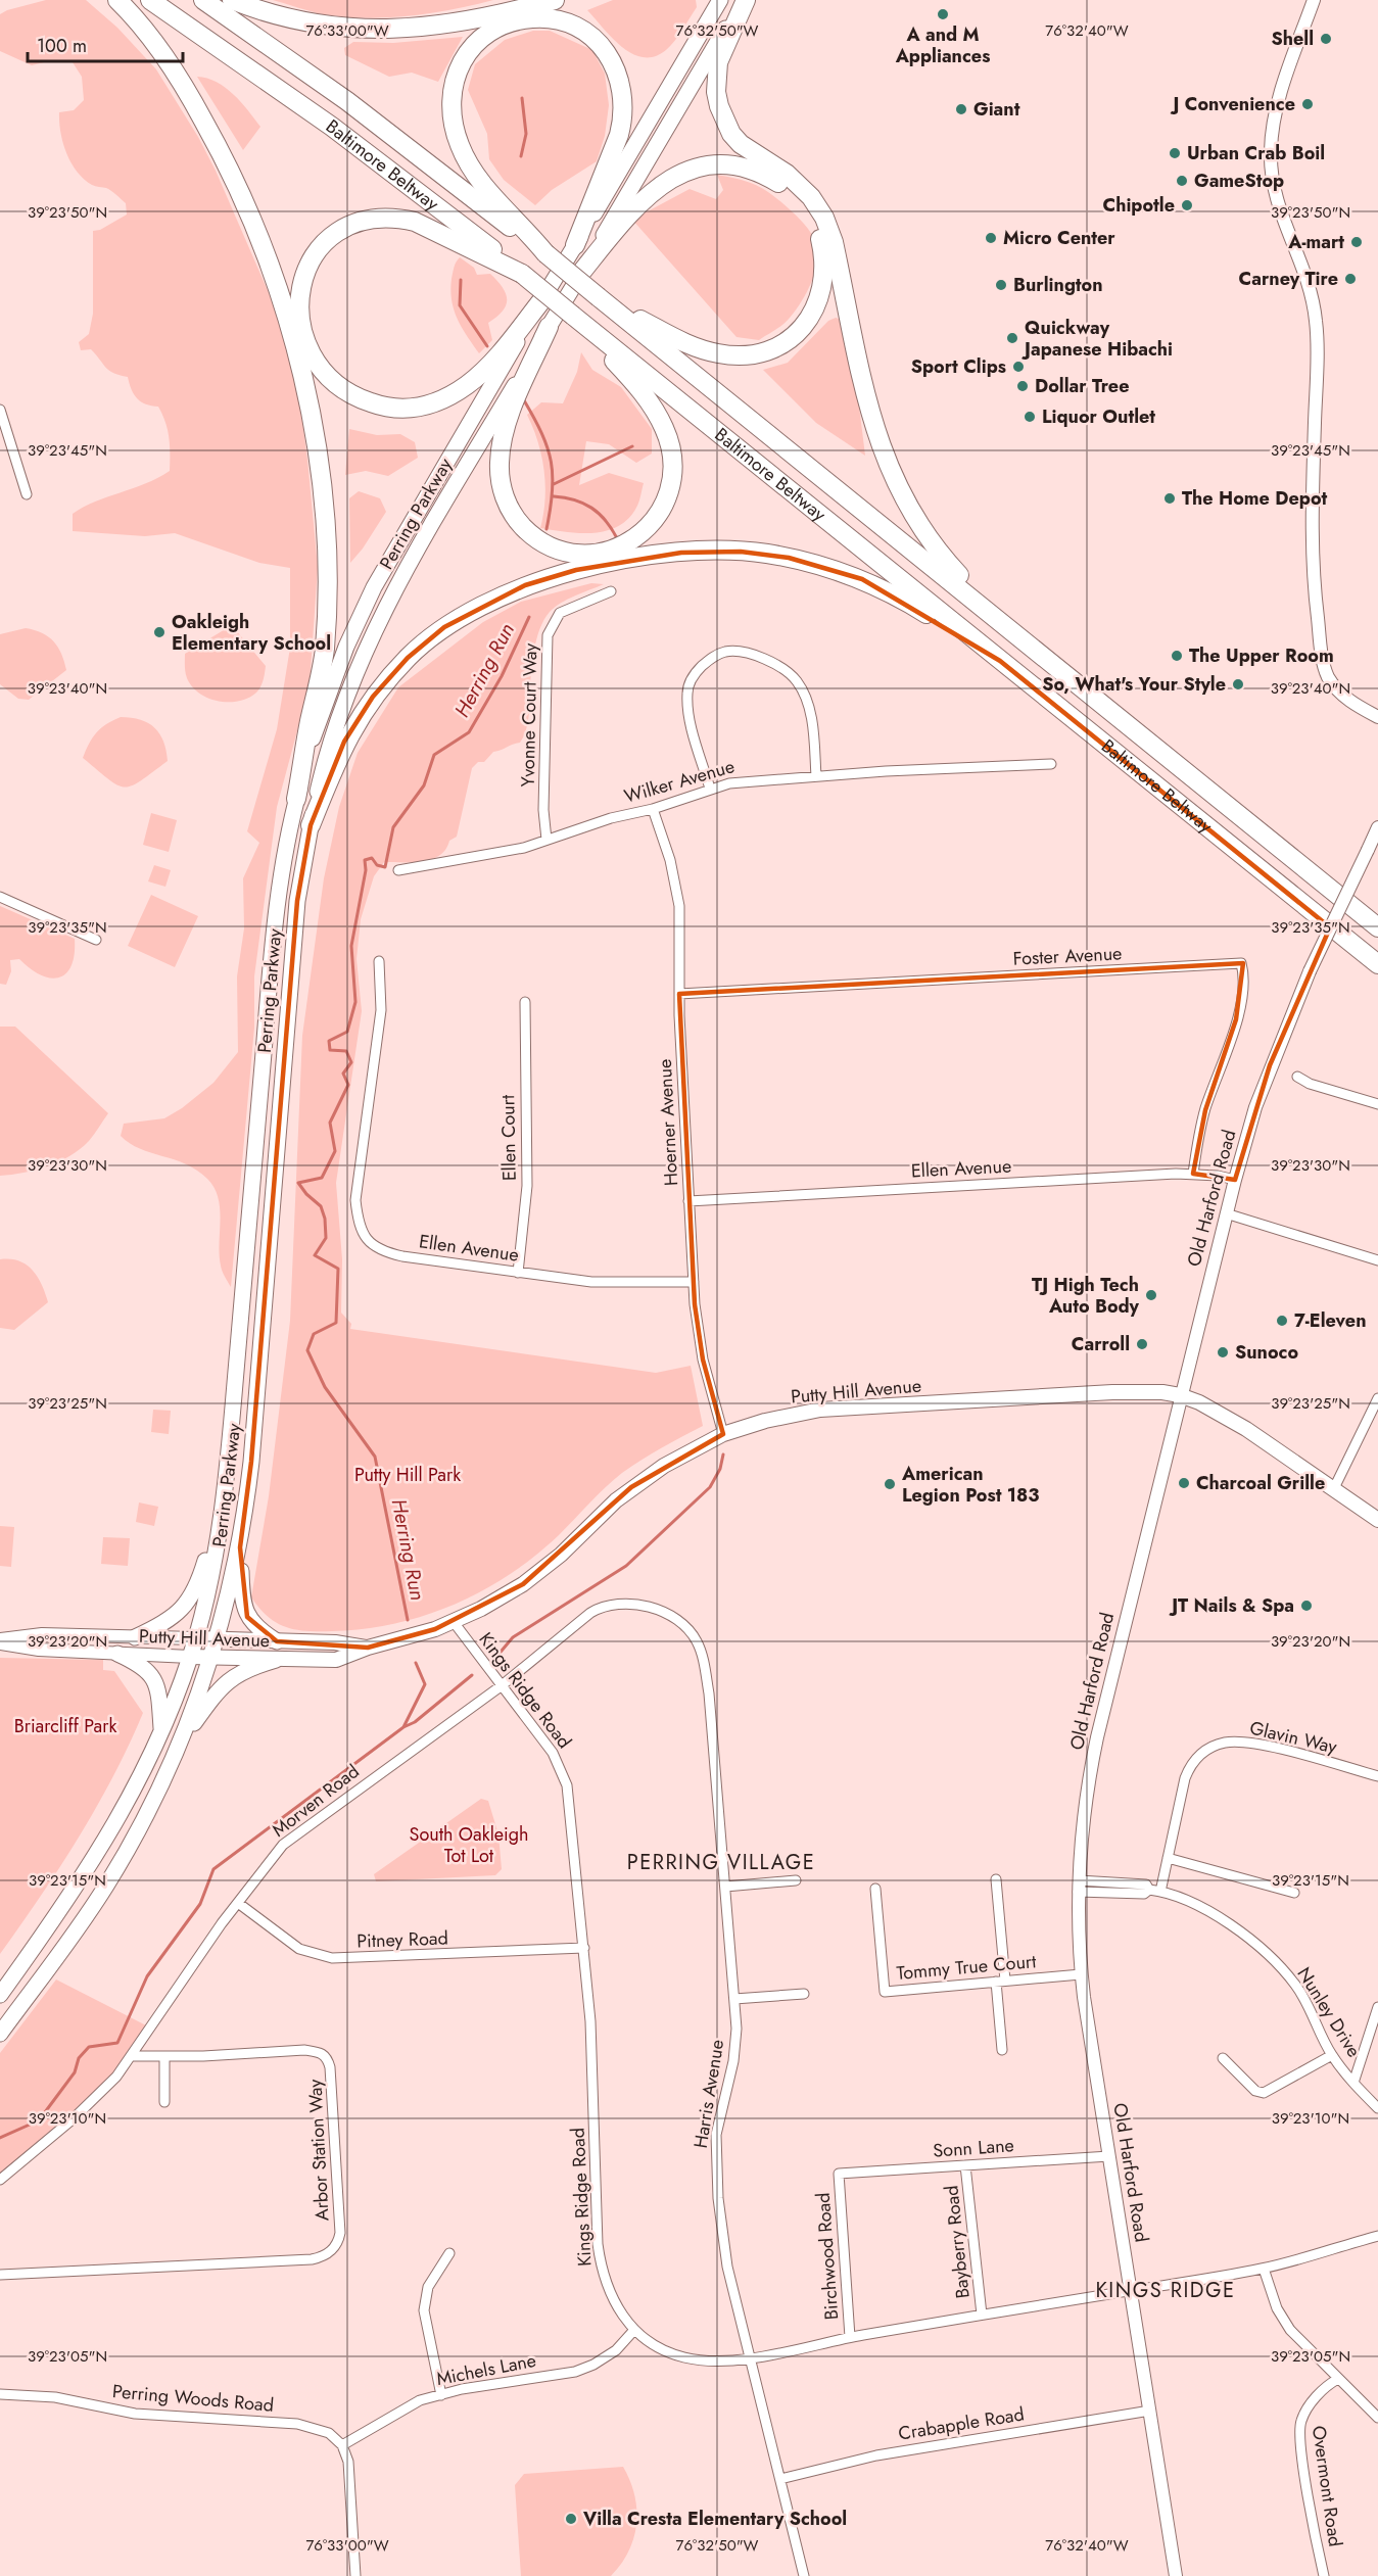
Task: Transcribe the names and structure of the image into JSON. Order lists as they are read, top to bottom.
{
  "streets": {
    "highway": ["Baltimore Beltway"],
    "main road": ["Perring Parkway", "Putty Hill Avenue"],
    "street": [
      "Yvonne Court Way",
      "Wilker Avenue",
      "Foster Avenue",
      "Hoerner Avenue",
      "Ellen Court",
      "Ellen Avenue",
      "Old Harford Road",
      "Kings Ridge Road",
      "Glavin Way",
      "Morven Road",
      "Pitney Road",
      "Tommy True Court",
      "Nunley Drive",
      "Harris Avenue",
      "Sonn Lane",
      "Arbor Station Way",
      "Bayberry Road",
      "Birchwood Road",
      "Michels Lane",
      "Perring Woods Road",
      "Crabapple Road",
      "Overmont Road"
    ]
  },
  "crossings": [
    ["Perring Parkway", "Putty Hill Avenue"],
    ["Yvonne Court Way", "Wilker Avenue"],
    ["Wilker Avenue", "Hoerner Avenue"],
    ["Foster Avenue", "Hoerner Avenue"],
    ["Foster Avenue", "Ellen Avenue"],
    ["Hoerner Avenue", "Ellen Avenue"],
    ["Hoerner Avenue", "Putty Hill Avenue"],
    ["Ellen Court", "Ellen Avenue"],
    ["Ellen Avenue", "Old Harford Road"],
    ["Old Harford Road", "Putty Hill Avenue"],
    ["Old Harford Road", "Kings Ridge Road"],
    ["Old Harford Road", "Tommy True Court"],
    ["Old Harford Road", "Nunley Drive"],
    ["Old Harford Road", "Sonn Lane"],
    ["Old Harford Road", "Crabapple Road"],
    ["Putty Hill Avenue", "Kings Ridge Road"],
    ["Kings Ridge Road", "Morven Road"],
    ["Kings Ridge Road", "Pitney Road"],
    ["Kings Ridge Road", "Harris Avenue"],
    ["Kings Ridge Road", "Bayberry Road"],
    ["Kings Ridge Road", "Birchwood Road"],
    ["Kings Ridge Road", "Michels Lane"],
    ["Glavin Way", "Nunley Drive"],
    ["Morven Road", "Pitney Road"],
    ["Morven Road", "Harris Avenue"],
    ["Morven Road", "Arbor Station Way"],
    ["Harris Avenue", "Crabapple Road"],
    ["Sonn Lane", "Bayberry Road"],
    ["Sonn Lane", "Birchwood Road"],
    ["Michels Lane", "Perring Woods Road"]
  ],
  "districts": ["PERRING VILLAGE", "KINGS RIDGE"],
  "water": ["Herring Run"],
  "parks": ["Putty Hill Park", "Briarcliff Park", "South Oakleigh Tot Lot"],
  "places": [
    "A and M Appliances",
    "Shell",
    "J Convenience",
    "Giant",
    "Urban Crab Boil",
    "GameStop",
    "Chipotle",
    "Micro Center",
    "A-mart",
    "Carney Tire",
    "Burlington",
    "Quickway Japanese Hibachi",
    "Sport Clips",
    "Dollar Tree",
    "Liquor Outlet",
    "The Home Depot",
    "Oakleigh Elementary School",
    "The Upper Room",
    "So, What's Your Style",
    "TJ High Tech Auto Body",
    "7-Eleven",
    "Carroll",
    "Sunoco",
    "Charcoal Grille",
    "American Legion Post 183",
    "JT Nails & Spa",
    "Villa Cresta Elementary School"
  ],
  "scale_bar": "100 m",
  "coordinates": [
    "76°33'00\"W",
    "76°32'50\"W",
    "76°32'40\"W",
    "39°23'50\"N",
    "39°23'45\"N",
    "39°23'40\"N",
    "39°23'35\"N",
    "39°23'30\"N",
    "39°23'25\"N",
    "39°23'20\"N",
    "39°23'15\"N",
    "39°23'10\"N",
    "39°23'05\"N"
  ]
}
